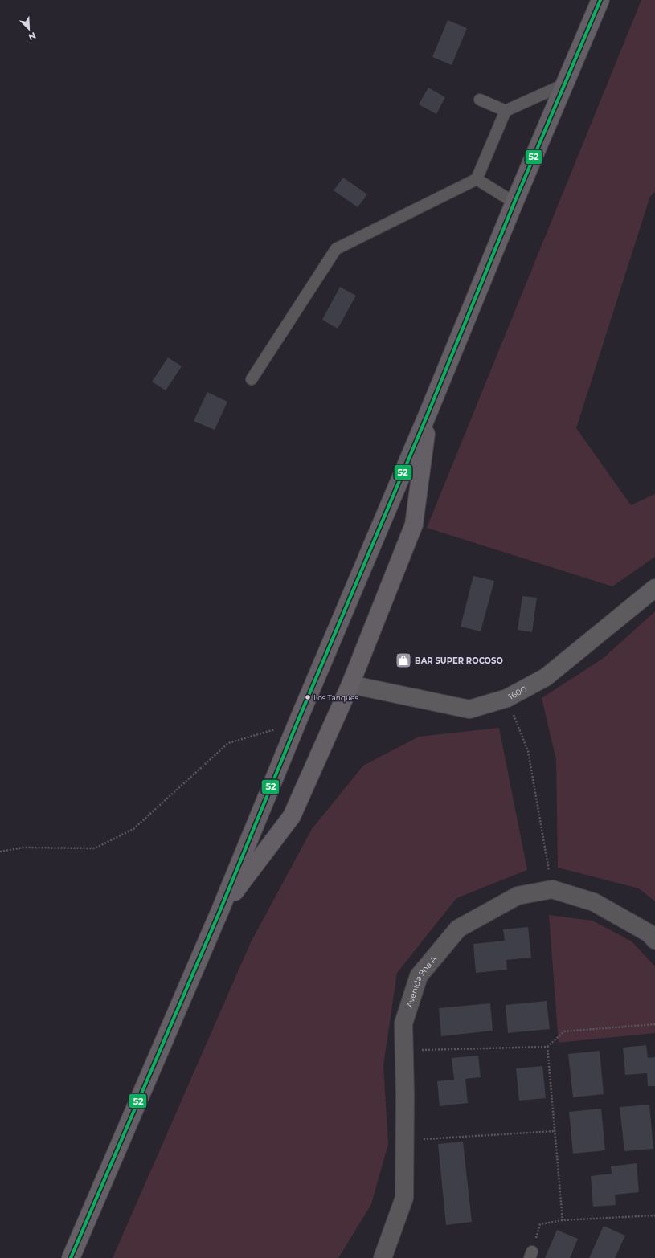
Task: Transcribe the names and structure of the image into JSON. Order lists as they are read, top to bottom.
{
  "streets": {
    "street": ["160G", "Avenida 9na A"]
  },
  "places": {
    "shop": ["BAR SUPER ROCOSO"],
    "other": ["Los Tanques"]
  },
  "lines": ["transit line 52"],
  "north": "bottom right"
}
